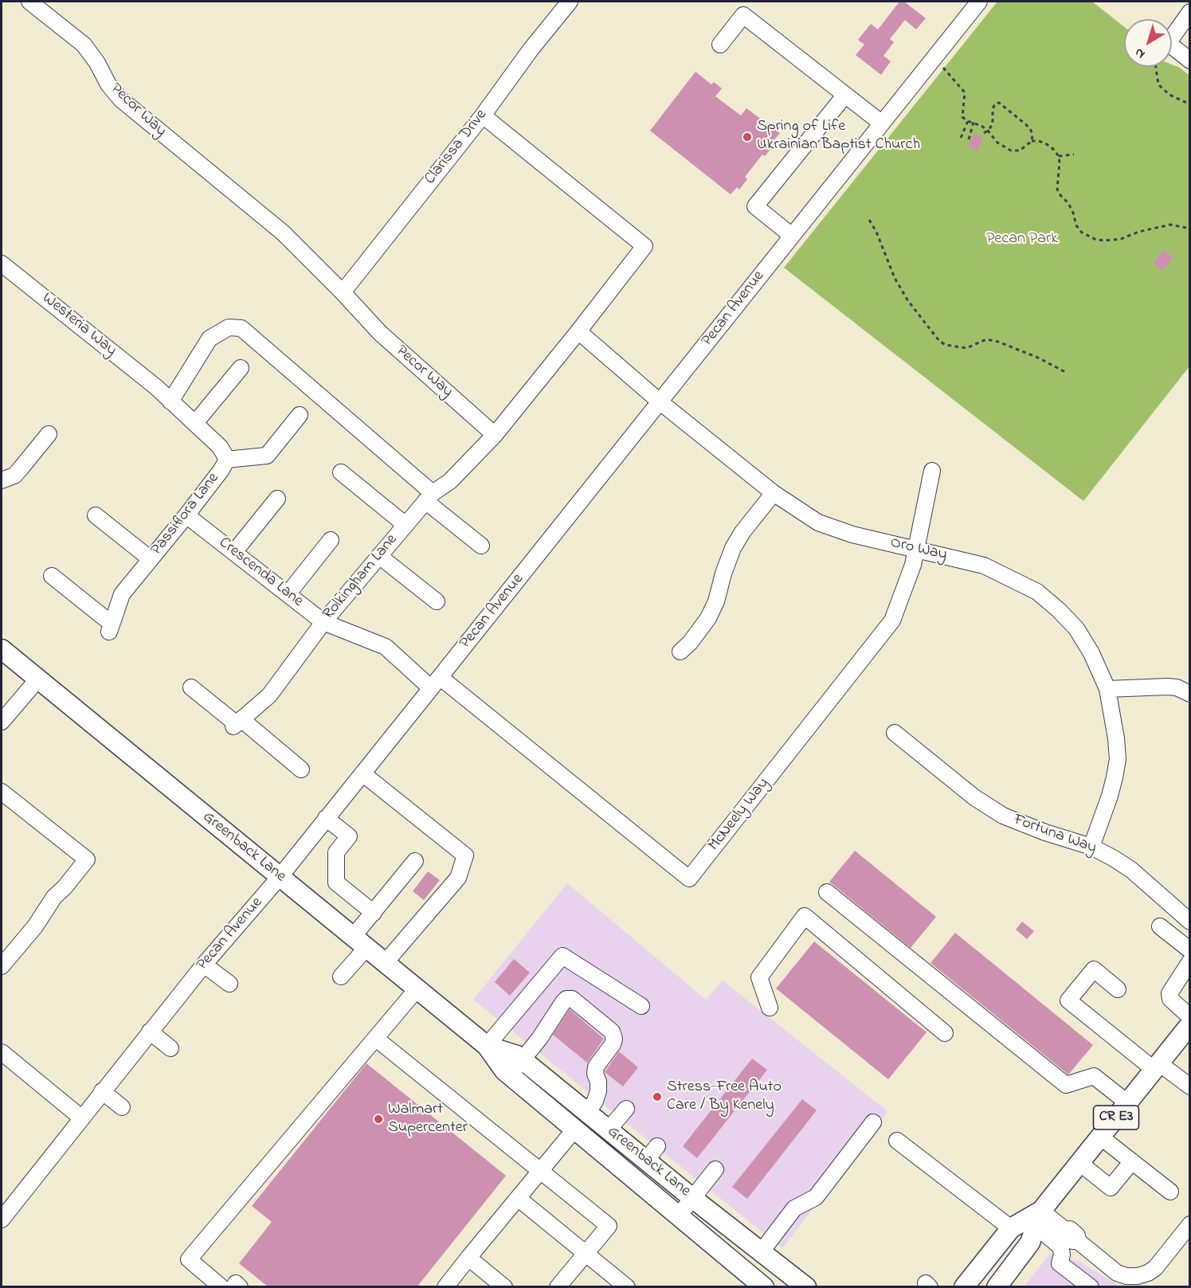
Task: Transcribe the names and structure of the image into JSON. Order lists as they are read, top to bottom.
{
  "streets": {
    "main road": ["Greenback Lane", "CR E3"],
    "street": [
      "Pecor Way",
      "Clarissa Drive",
      "Pecan Avenue",
      "Westeria Way",
      "Passiflora Lane",
      "Oro Way",
      "Crescenda Lane",
      "Rolkingham Lane",
      "McNeely Way",
      "Fortuna Way"
    ]
  },
  "crossings": [
    ["Pecor Way", "Clarissa Drive"],
    ["Pecor Way", "Rolkingham Lane"],
    ["Pecan Avenue", "Oro Way"],
    ["Pecan Avenue", "Crescenda Lane"],
    ["Pecan Avenue", "McNeely Way"],
    ["Pecan Avenue", "Greenback Lane"],
    ["Westeria Way", "Passiflora Lane"],
    ["Passiflora Lane", "Crescenda Lane"],
    ["Oro Way", "McNeely Way"],
    ["Oro Way", "Fortuna Way"],
    ["Crescenda Lane", "Rolkingham Lane"],
    ["Crescenda Lane", "McNeely Way"]
  ],
  "parks": ["Pecan Park"],
  "places": ["Spring of Life Ukrainian Baptist Church", "Stress-Free Auto Care / By Kenely", "Walmart Supercenter"],
  "north": "bottom left"
}
